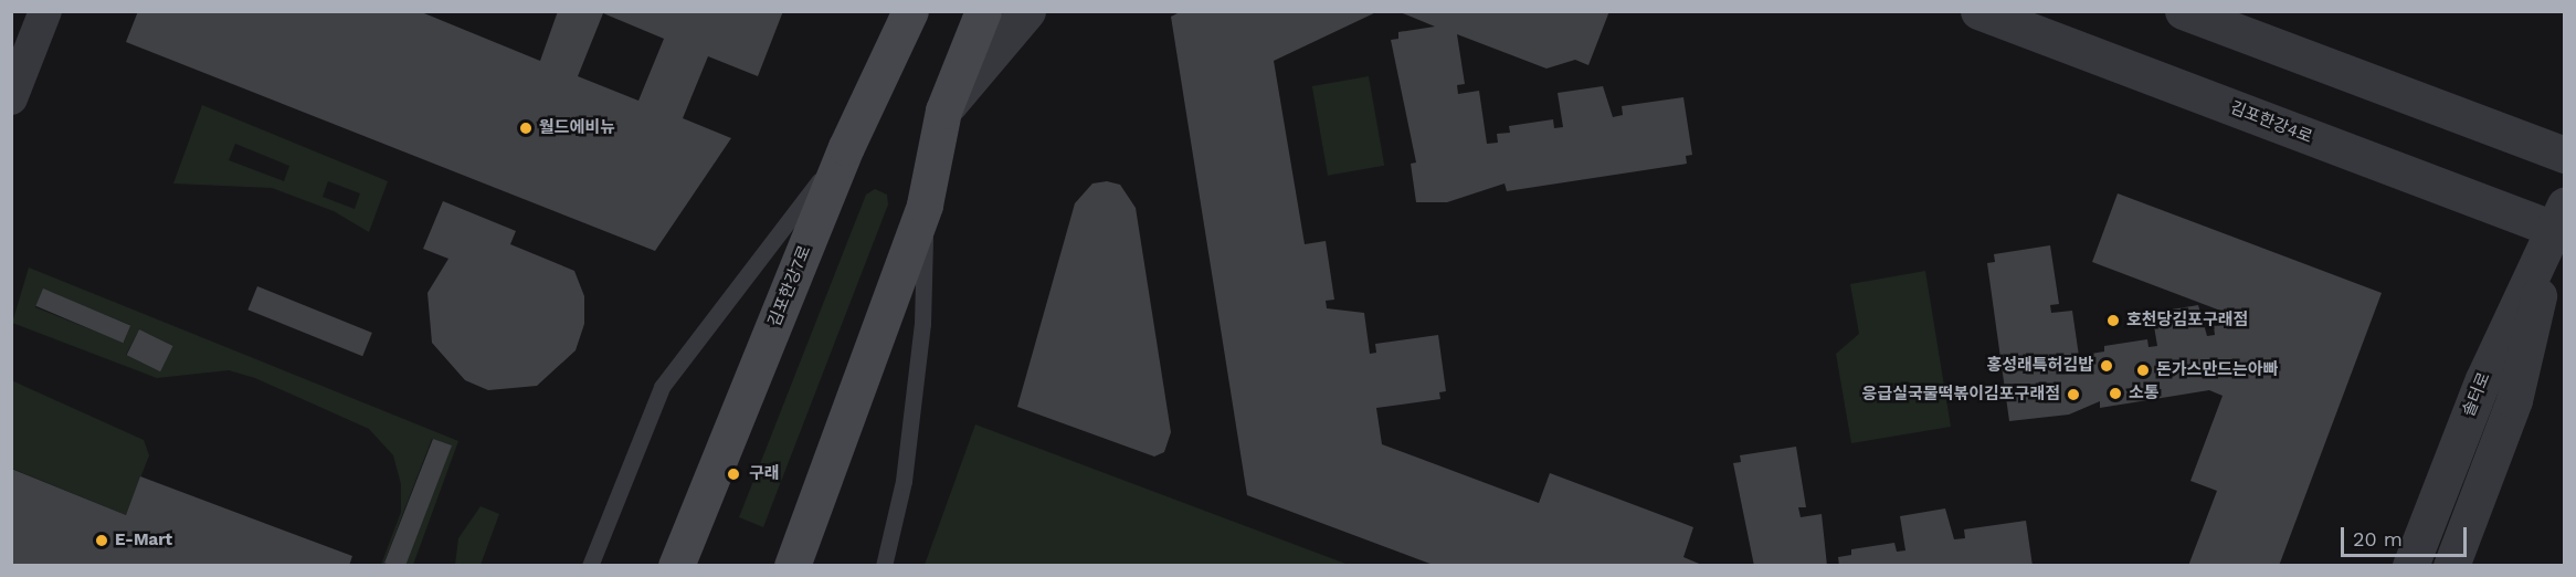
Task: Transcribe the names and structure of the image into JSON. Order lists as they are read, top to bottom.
{
  "streets": {
    "main road": ["김포한강7로"],
    "street": ["김포한강4로", "솔터로"]
  },
  "crossings": [
    ["김포한강4로", "솔터로"]
  ],
  "places": [
    "월드에비뉴",
    "호천당김포구래점",
    "홍성래특허김밥",
    "돈가스만드는아빠",
    "소통",
    "응급실국물떡볶이김포구래점",
    "구래",
    "E-Mart"
  ],
  "scale_bar": "20 m"
}
